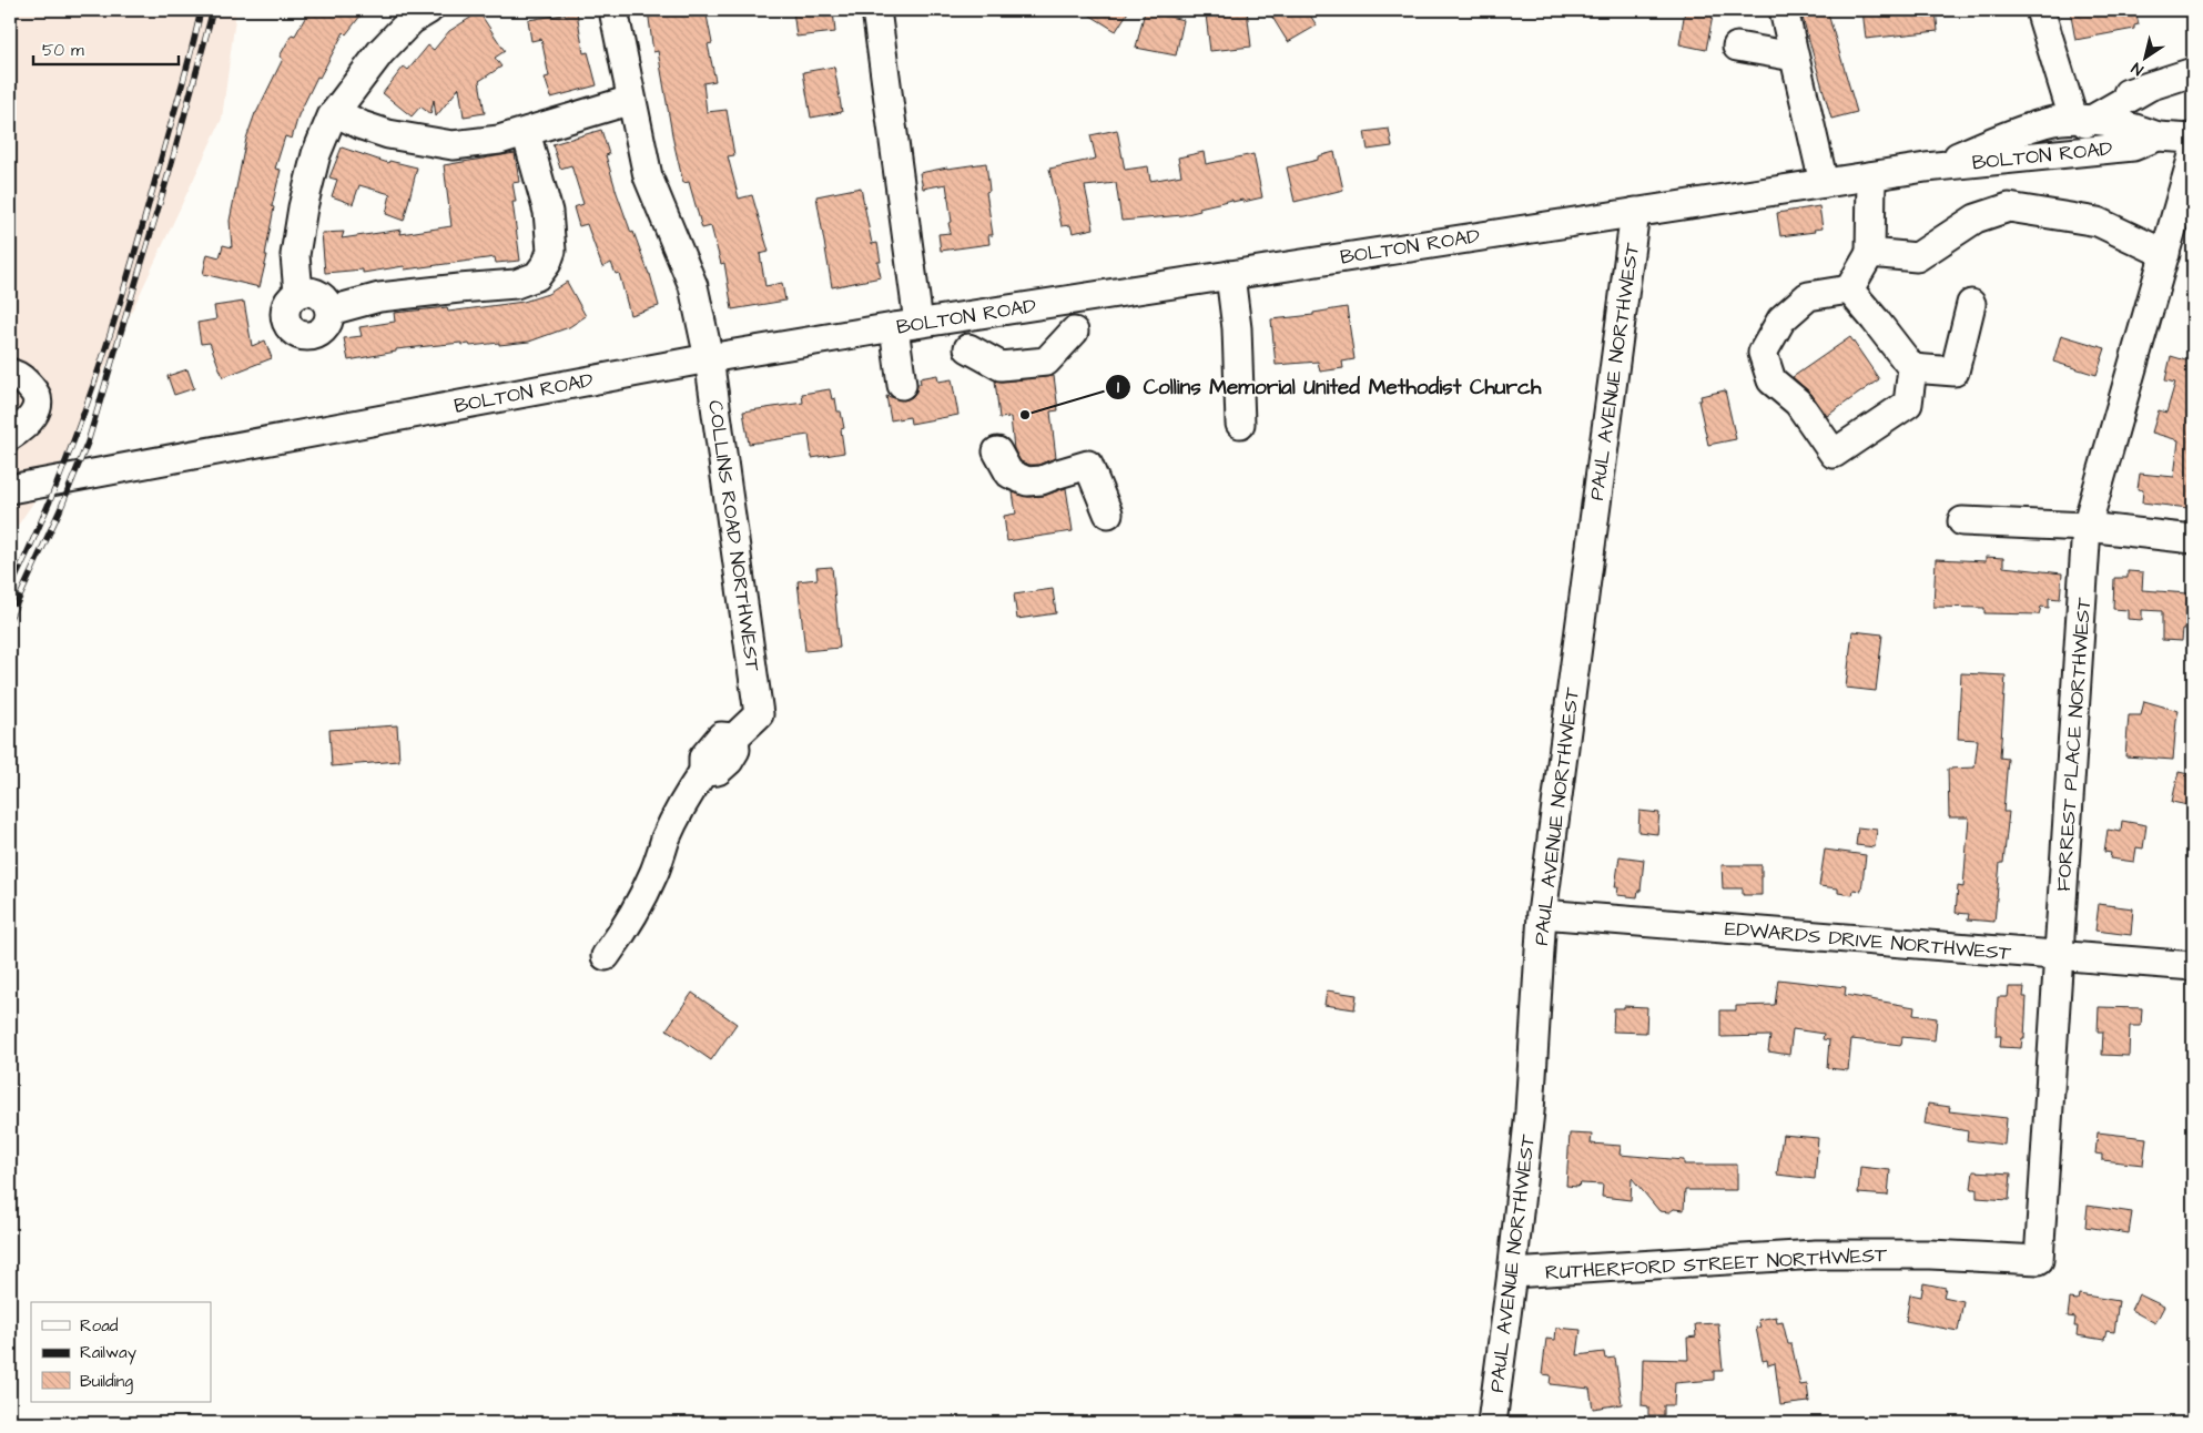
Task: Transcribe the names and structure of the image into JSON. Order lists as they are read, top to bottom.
{
  "streets": {
    "street": [
      "BOLTON ROAD",
      "PAUL AVENUE NORTHWEST",
      "COLLINS ROAD NORTHWEST",
      "FORREST PLACE NORTHWEST",
      "EDWARDS DRIVE NORTHWEST",
      "RUTHERFORD STREET NORTHWEST"
    ]
  },
  "crossings": [
    ["BOLTON ROAD", "PAUL AVENUE NORTHWEST"],
    ["BOLTON ROAD", "COLLINS ROAD NORTHWEST"],
    ["PAUL AVENUE NORTHWEST", "EDWARDS DRIVE NORTHWEST"],
    ["PAUL AVENUE NORTHWEST", "RUTHERFORD STREET NORTHWEST"],
    ["FORREST PLACE NORTHWEST", "EDWARDS DRIVE NORTHWEST"],
    ["FORREST PLACE NORTHWEST", "RUTHERFORD STREET NORTHWEST"]
  ],
  "places": ["Collins Memorial United Methodist Church"],
  "legend": ["Road", "Railway", "Building"],
  "scale_bar": "50 m",
  "north": "bottom left"
}
